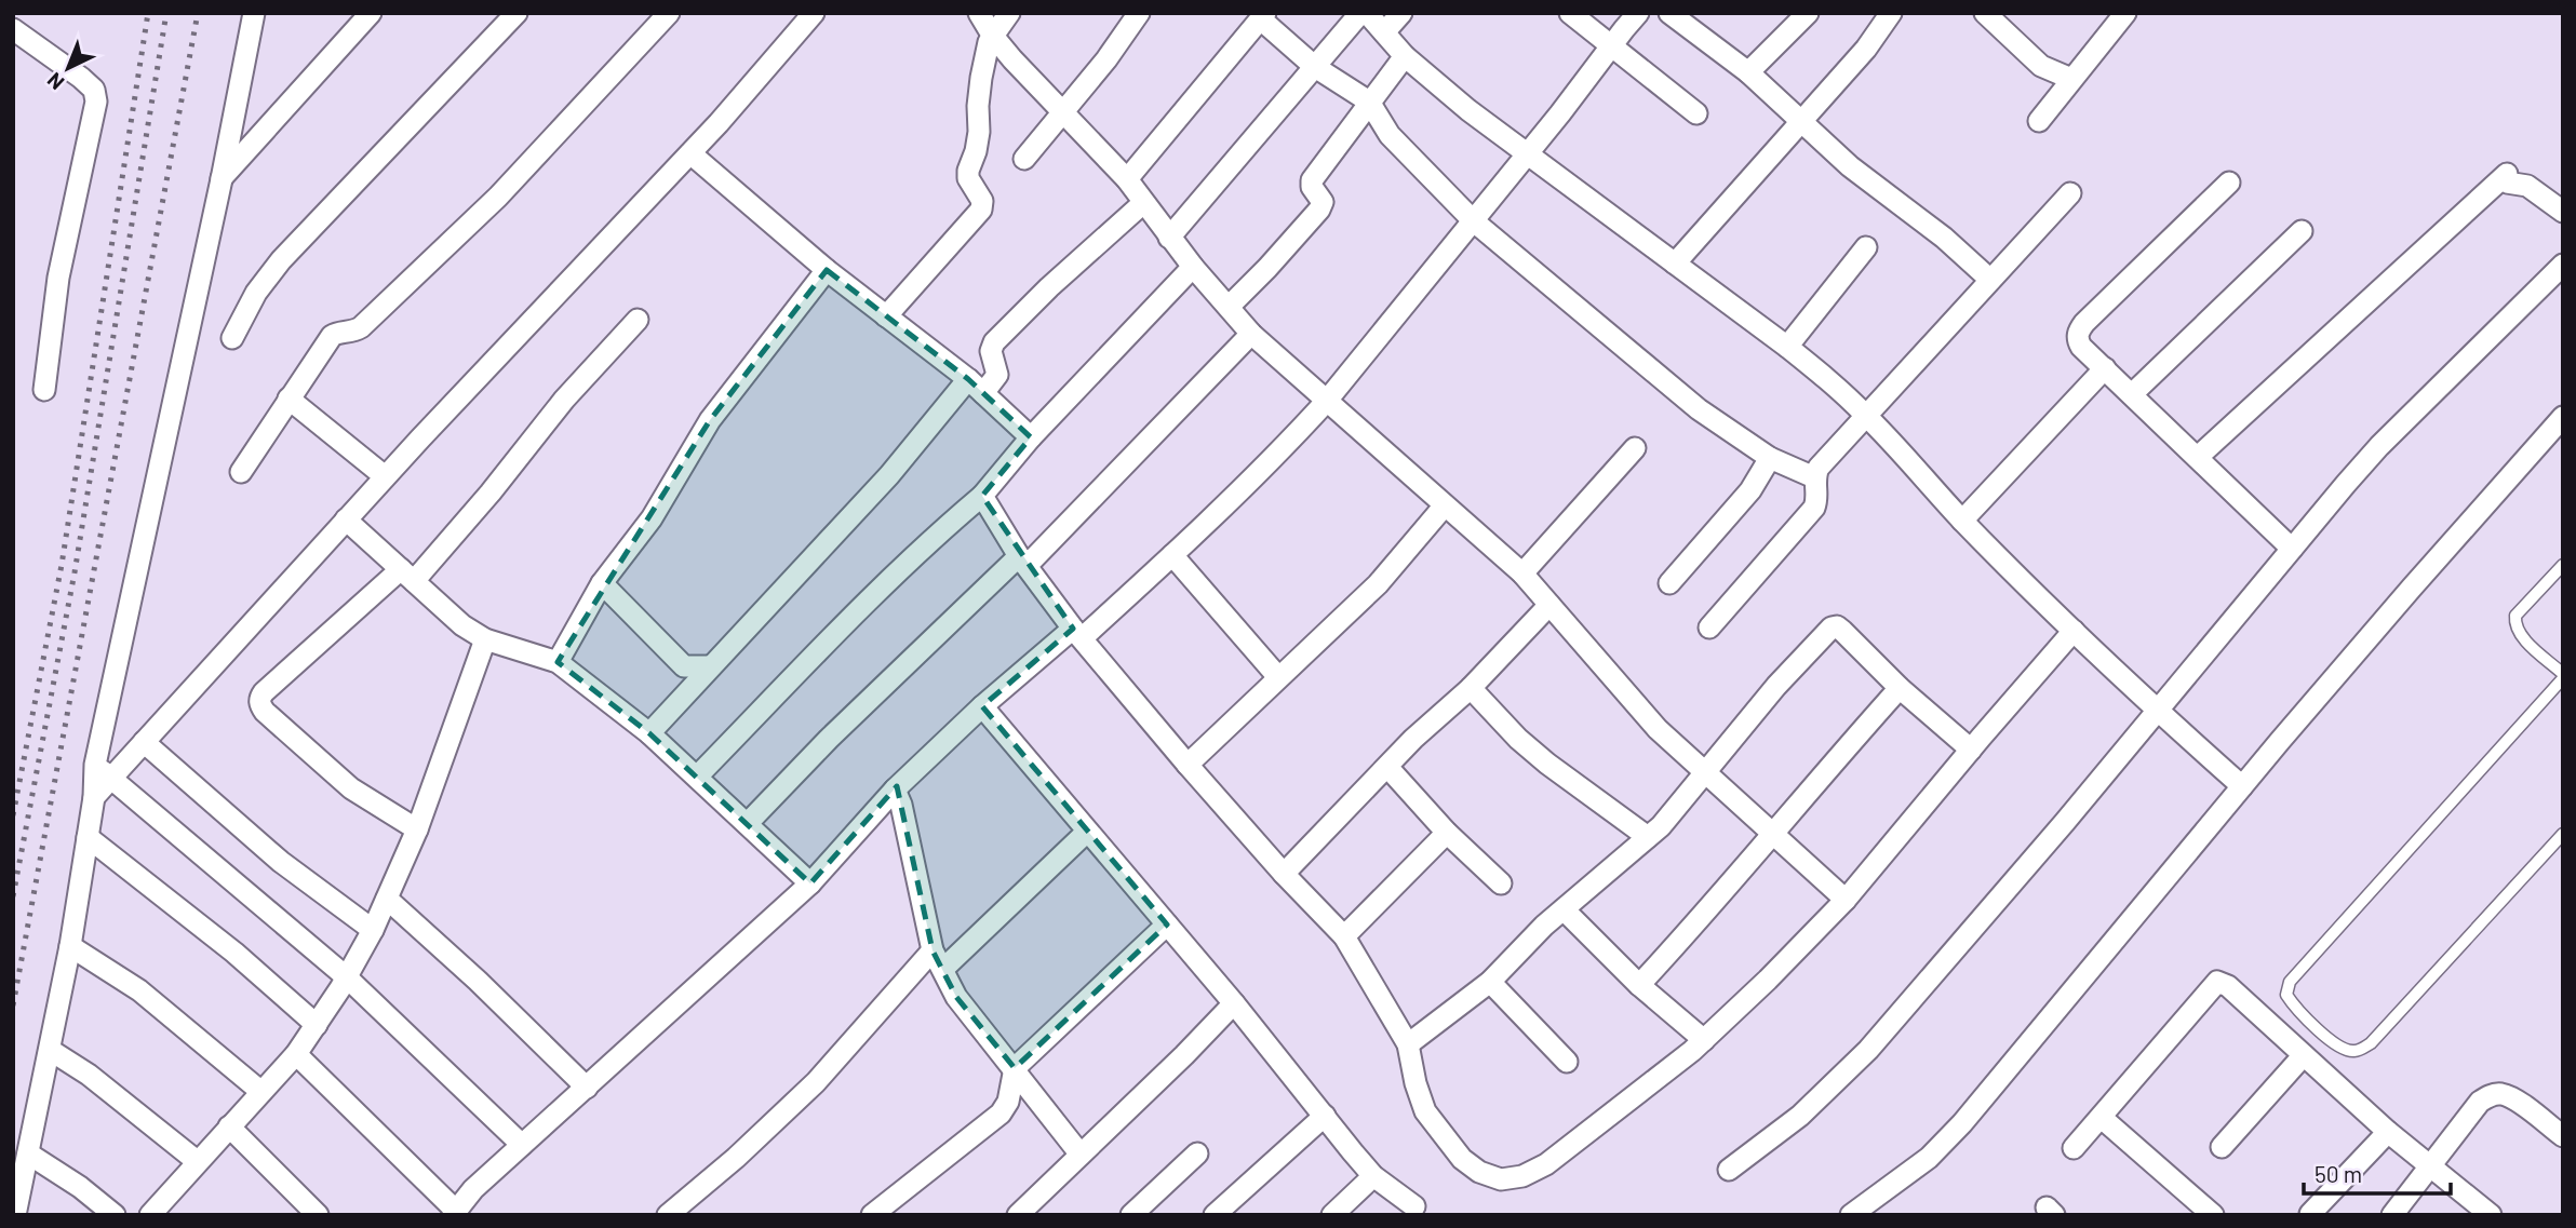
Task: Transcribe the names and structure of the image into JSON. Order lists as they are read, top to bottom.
{
  "scale_bar": "50 m",
  "north": "bottom left"
}
